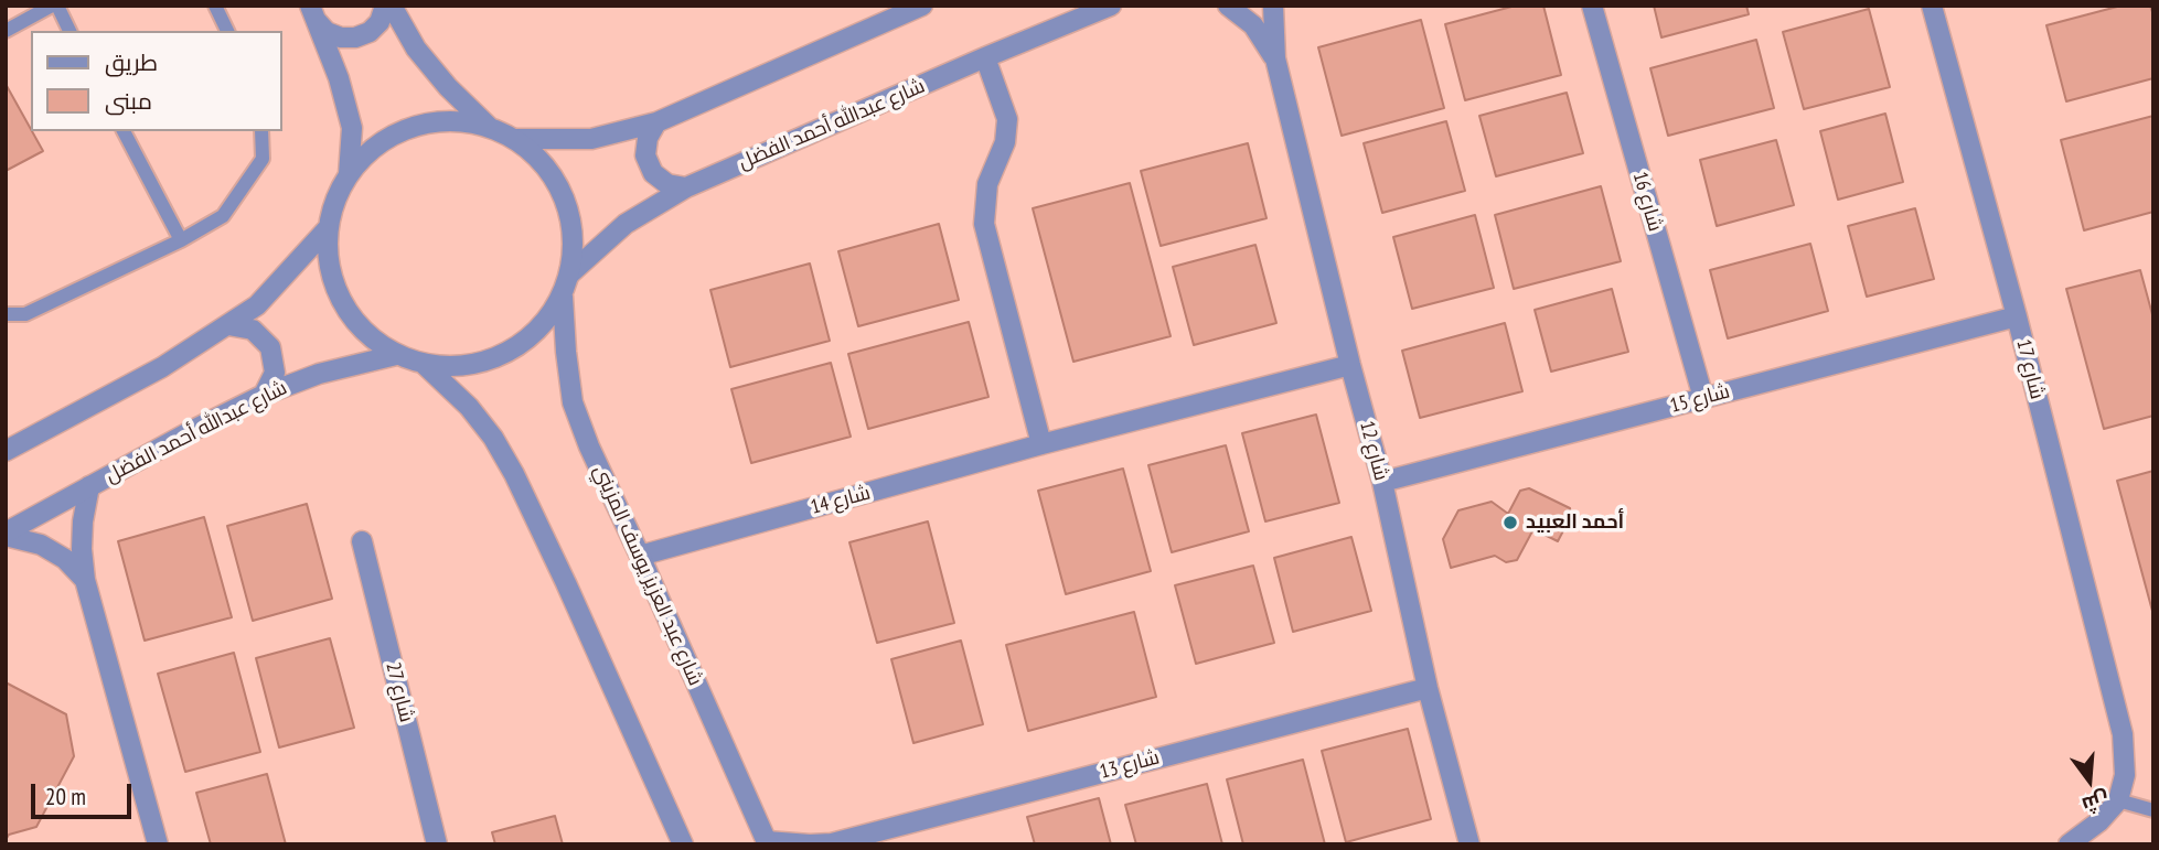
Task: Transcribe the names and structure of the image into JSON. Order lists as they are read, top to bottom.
{
  "streets": {
    "street": [
      "شارع عبدالله أحمد الفضل",
      "شارع 16",
      "شارع 17",
      "شارع 15",
      "شارع 12",
      "شارع 14",
      "شارع عبد العزيز يوسف المزيني",
      "شارع 27",
      "شارع 13"
    ]
  },
  "crossings": [
    ["شارع عبدالله أحمد الفضل", "شارع عبد العزيز يوسف المزيني"],
    ["شارع 16", "شارع 15"],
    ["شارع 17", "شارع 15"],
    ["شارع 15", "شارع 12"],
    ["شارع 12", "شارع 14"],
    ["شارع 12", "شارع 13"],
    ["شارع 14", "شارع عبد العزيز يوسف المزيني"],
    ["شارع عبد العزيز يوسف المزيني", "شارع 13"]
  ],
  "places": ["أحمد العبيد"],
  "legend": ["طريق", "مبنى"],
  "scale_bar": "20 m",
  "north": "bottom"
}
